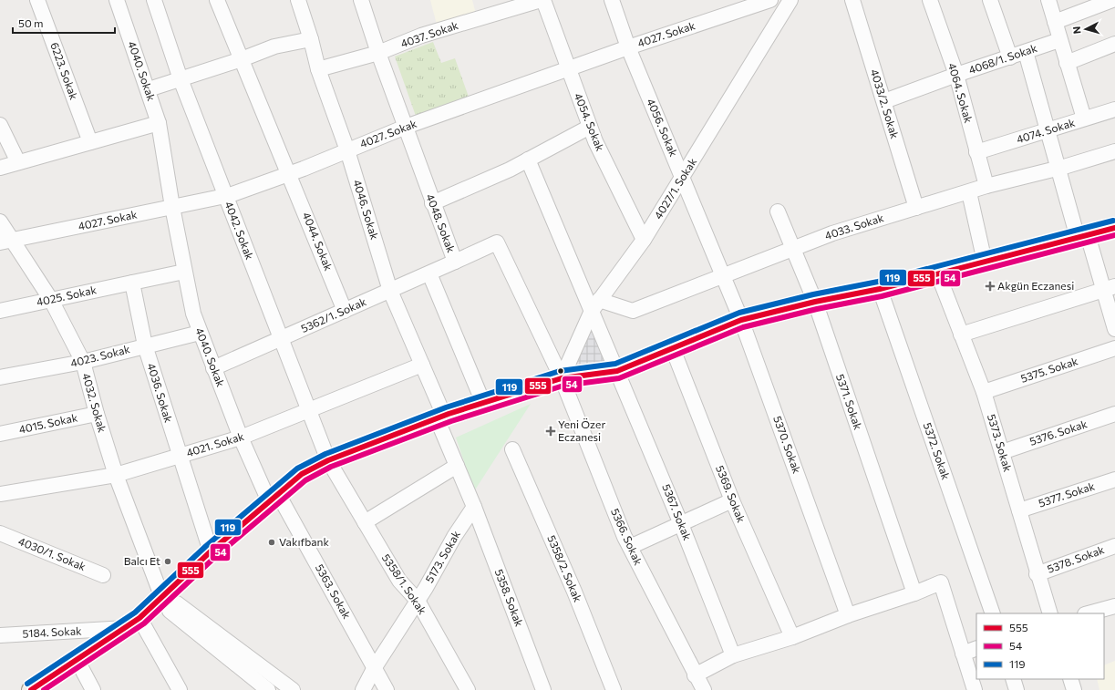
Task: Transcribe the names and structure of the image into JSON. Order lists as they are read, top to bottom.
{
  "streets": {
    "street": [
      "4037. Sokak",
      "4027. Sokak",
      "4068/1. Sokak",
      "6223. Sokak",
      "4040. Sokak",
      "4064. Sokak",
      "4033/2. Sokak",
      "4054. Sokak",
      "4056. Sokak",
      "4074. Sokak",
      "4027/1. Sokak",
      "4046. Sokak",
      "4048. Sokak",
      "4033. Sokak",
      "4042. Sokak",
      "4044. Sokak",
      "4025. Sokak",
      "5362/1. Sokak",
      "4023. Sokak",
      "5375. Sokak",
      "4036. Sokak",
      "5371. Sokak",
      "4032. Sokak",
      "4015. Sokak",
      "5376. Sokak",
      "5373. Sokak",
      "4021. Sokak",
      "5370. Sokak",
      "5372. Sokak",
      "5369. Sokak",
      "5377. Sokak",
      "5367. Sokak",
      "5366. Sokak",
      "4030/1. Sokak",
      "5173. Sokak",
      "5378. Sokak",
      "5358/2. Sokak",
      "5358/1. Sokak",
      "5363. Sokak",
      "5358. Sokak",
      "5184. Sokak"
    ]
  },
  "crossings": [
    ["4037. Sokak", "4046. Sokak"],
    ["4037. Sokak", "4048. Sokak"],
    ["4027. Sokak", "4040. Sokak"],
    ["4027. Sokak", "4054. Sokak"],
    ["4027. Sokak", "4056. Sokak"],
    ["4027. Sokak", "4046. Sokak"],
    ["4027. Sokak", "4048. Sokak"],
    ["4027. Sokak", "4042. Sokak"],
    ["4027. Sokak", "4044. Sokak"],
    ["4027. Sokak", "4032. Sokak"],
    ["4068/1. Sokak", "4064. Sokak"],
    ["4068/1. Sokak", "4033/2. Sokak"],
    ["4040. Sokak", "5362/1. Sokak"],
    ["4040. Sokak", "4023. Sokak"],
    ["4040. Sokak", "4021. Sokak"],
    ["4040. Sokak", "5363. Sokak"],
    ["4064. Sokak", "4074. Sokak"],
    ["4064. Sokak", "4033. Sokak"],
    ["4033/2. Sokak", "4033. Sokak"],
    ["4054. Sokak", "4027/1. Sokak"],
    ["4056. Sokak", "4027/1. Sokak"],
    ["4056. Sokak", "4033. Sokak"],
    ["4056. Sokak", "5370. Sokak"],
    ["4027/1. Sokak", "4048. Sokak"],
    ["4027/1. Sokak", "4033. Sokak"],
    ["4027/1. Sokak", "5367. Sokak"],
    ["4027/1. Sokak", "5366. Sokak"],
    ["4046. Sokak", "5362/1. Sokak"],
    ["4046. Sokak", "4021. Sokak"],
    ["4048. Sokak", "5362/1. Sokak"],
    ["4048. Sokak", "5366. Sokak"],
    ["4033. Sokak", "5371. Sokak"],
    ["4033. Sokak", "5370. Sokak"],
    ["4033. Sokak", "5367. Sokak"],
    ["4042. Sokak", "5362/1. Sokak"],
    ["4042. Sokak", "4021. Sokak"],
    ["4042. Sokak", "5358/1. Sokak"],
    ["4044. Sokak", "5362/1. Sokak"],
    ["4025. Sokak", "4036. Sokak"],
    ["4025. Sokak", "4032. Sokak"],
    ["4023. Sokak", "4036. Sokak"],
    ["4023. Sokak", "4032. Sokak"],
    ["5375. Sokak", "5373. Sokak"],
    ["4036. Sokak", "4021. Sokak"],
    ["4032. Sokak", "4015. Sokak"],
    ["4032. Sokak", "4021. Sokak"],
    ["5376. Sokak", "5373. Sokak"],
    ["5373. Sokak", "5377. Sokak"],
    ["5373. Sokak", "5378. Sokak"],
    ["5173. Sokak", "5358/1. Sokak"],
    ["5173. Sokak", "5363. Sokak"],
    ["5173. Sokak", "5358. Sokak"]
  ],
  "places": {
    "health": ["Akgün Eczanesi", "Yeni Özer Eczanesi"],
    "other": ["Vakıfbank", "Balcı Et"]
  },
  "lines": ["transit line 119", "transit line 555", "transit line 54"],
  "legend": ["555", "54", "119"],
  "scale_bar": "50 m",
  "north": "left"
}
